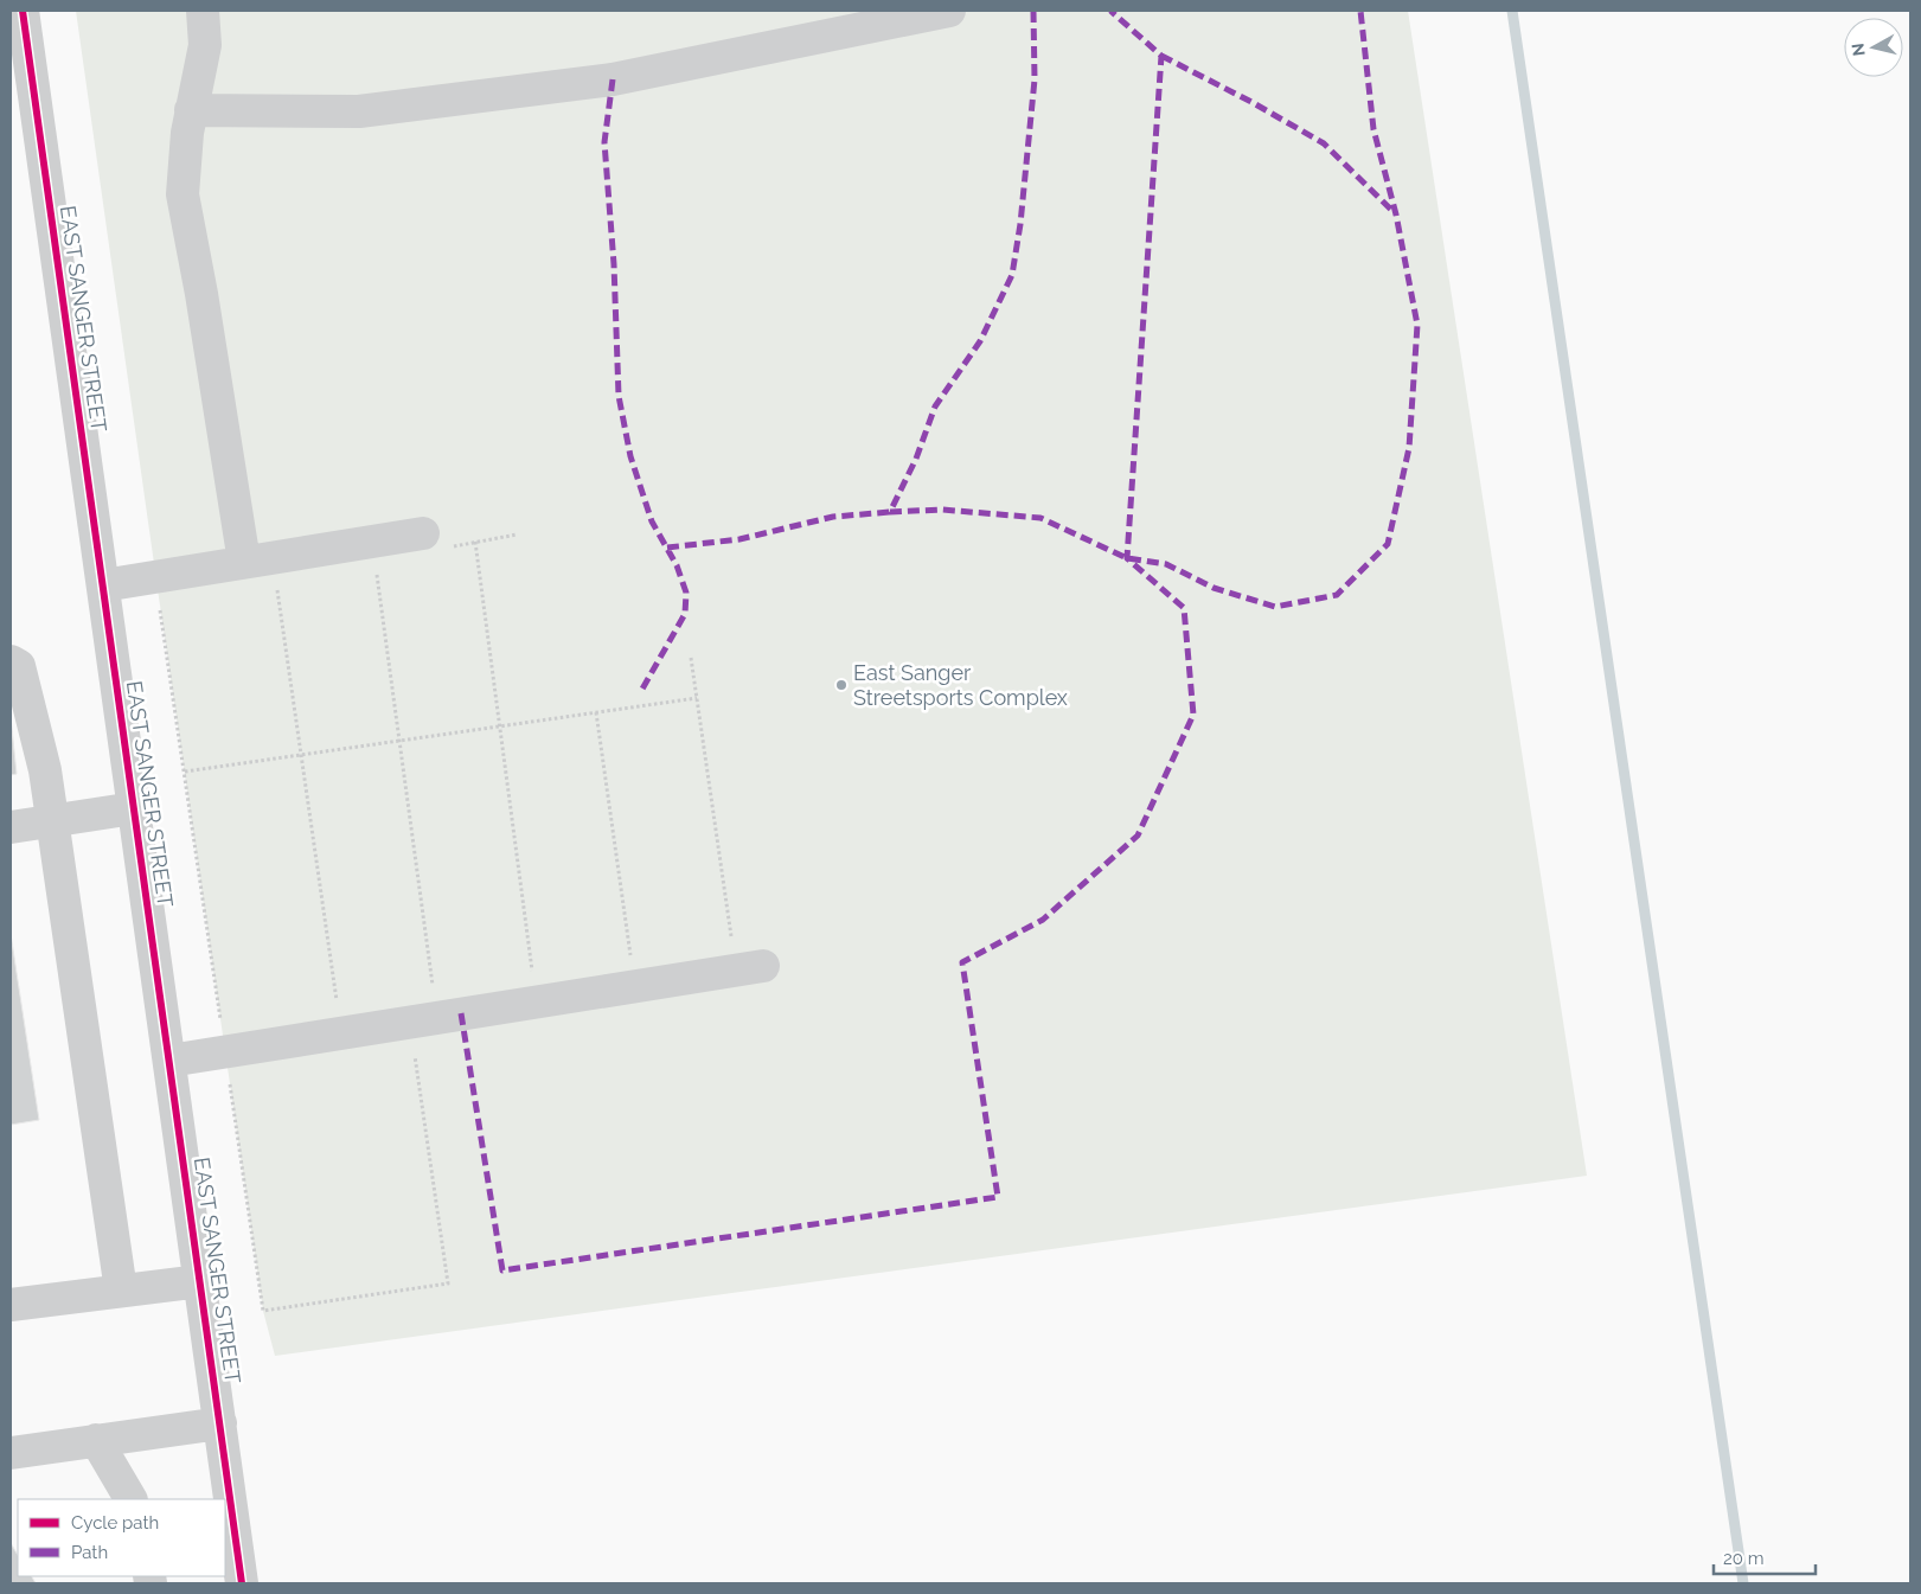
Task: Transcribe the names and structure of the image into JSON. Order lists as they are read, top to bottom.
{
  "streets": {
    "street": ["EAST SANGER STREET"]
  },
  "places": ["East Sanger Streetsports Complex"],
  "legend": ["Cycle path", "Path"],
  "scale_bar": "20 m",
  "north": "left"
}
